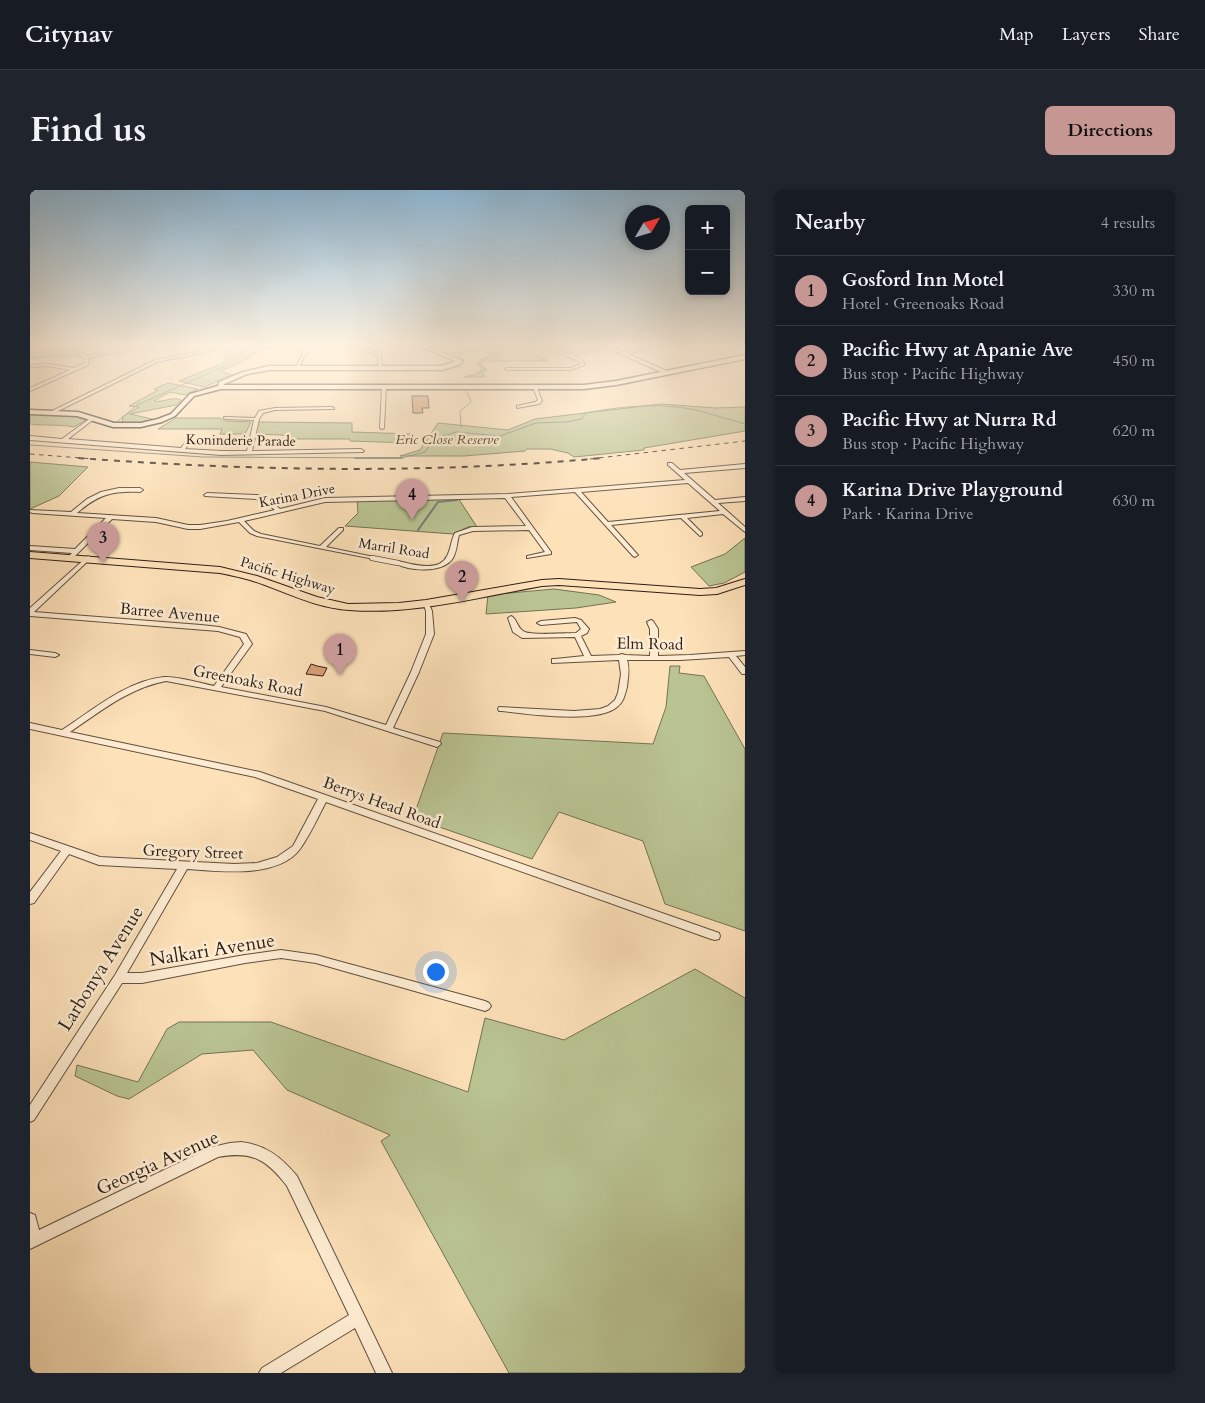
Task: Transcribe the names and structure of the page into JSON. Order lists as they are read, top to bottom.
{
  "streets": {
    "main road": ["Pacific Highway"],
    "street": [
      "Koninderie Parade",
      "Karina Drive",
      "Marril Road",
      "Barree Avenue",
      "Elm Road",
      "Greenoaks Road",
      "Berrys Head Road",
      "Gregory Street",
      "Nalkari Avenue",
      "Larbonya Avenue",
      "Georgia Avenue"
    ]
  },
  "crossings": [
    ["Karina Drive", "Marril Road"],
    ["Barree Avenue", "Greenoaks Road"],
    ["Greenoaks Road", "Berrys Head Road"],
    ["Berrys Head Road", "Gregory Street"],
    ["Gregory Street", "Larbonya Avenue"],
    ["Nalkari Avenue", "Larbonya Avenue"]
  ],
  "parks": ["Eric Close Reserve"],
  "north": "top right",
  "page": {
    "header": "Citynav",
    "nav": ["Map", "Layers", "Share"],
    "title": "Find us",
    "buttons": "Directions",
    "heading": ["Nearby", "4 results"],
    "map_buttons": ["+", "−"],
    "list": [
      {
        "mark": "1",
        "name": "Gosford Inn Motel",
        "note": "Hotel · Greenoaks Road",
        "value": "330 m"
      },
      {
        "mark": "2",
        "name": "Pacific Hwy at Apanie Ave",
        "note": "Bus stop · Pacific Highway",
        "value": "450 m"
      },
      {
        "mark": "3",
        "name": "Pacific Hwy at Nurra Rd",
        "note": "Bus stop · Pacific Highway",
        "value": "620 m"
      },
      {
        "mark": "4",
        "name": "Karina Drive Playground",
        "note": "Park · Karina Drive",
        "value": "630 m"
      }
    ],
    "pins": [
      "4",
      "3",
      "2",
      "1"
    ]
  }
}
